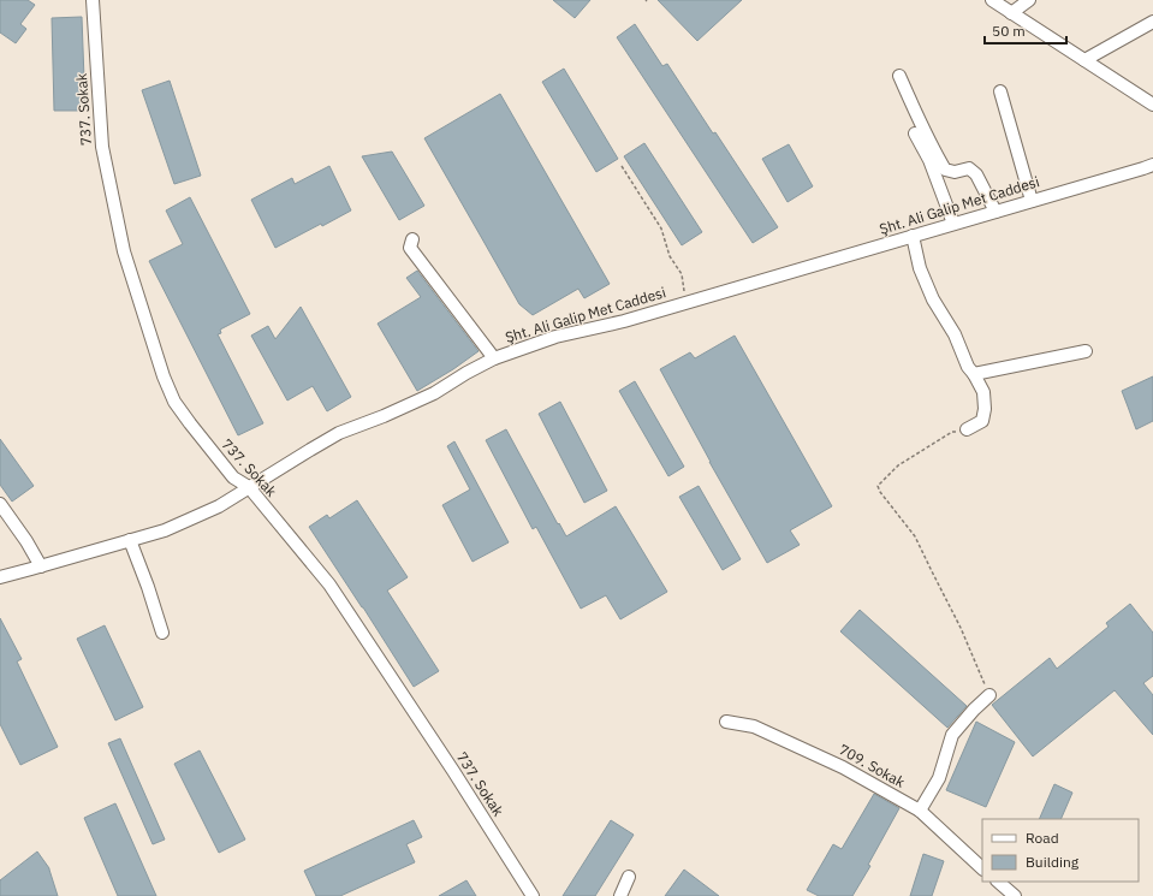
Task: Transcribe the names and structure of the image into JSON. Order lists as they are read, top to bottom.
{
  "streets": {
    "street": ["737. Sokak", "Şht. Ali Galip Met Caddesi", "709. Sokak"]
  },
  "crossings": [
    ["737. Sokak", "Şht. Ali Galip Met Caddesi"]
  ],
  "legend": ["Road", "Building"],
  "scale_bar": "50 m"
}
